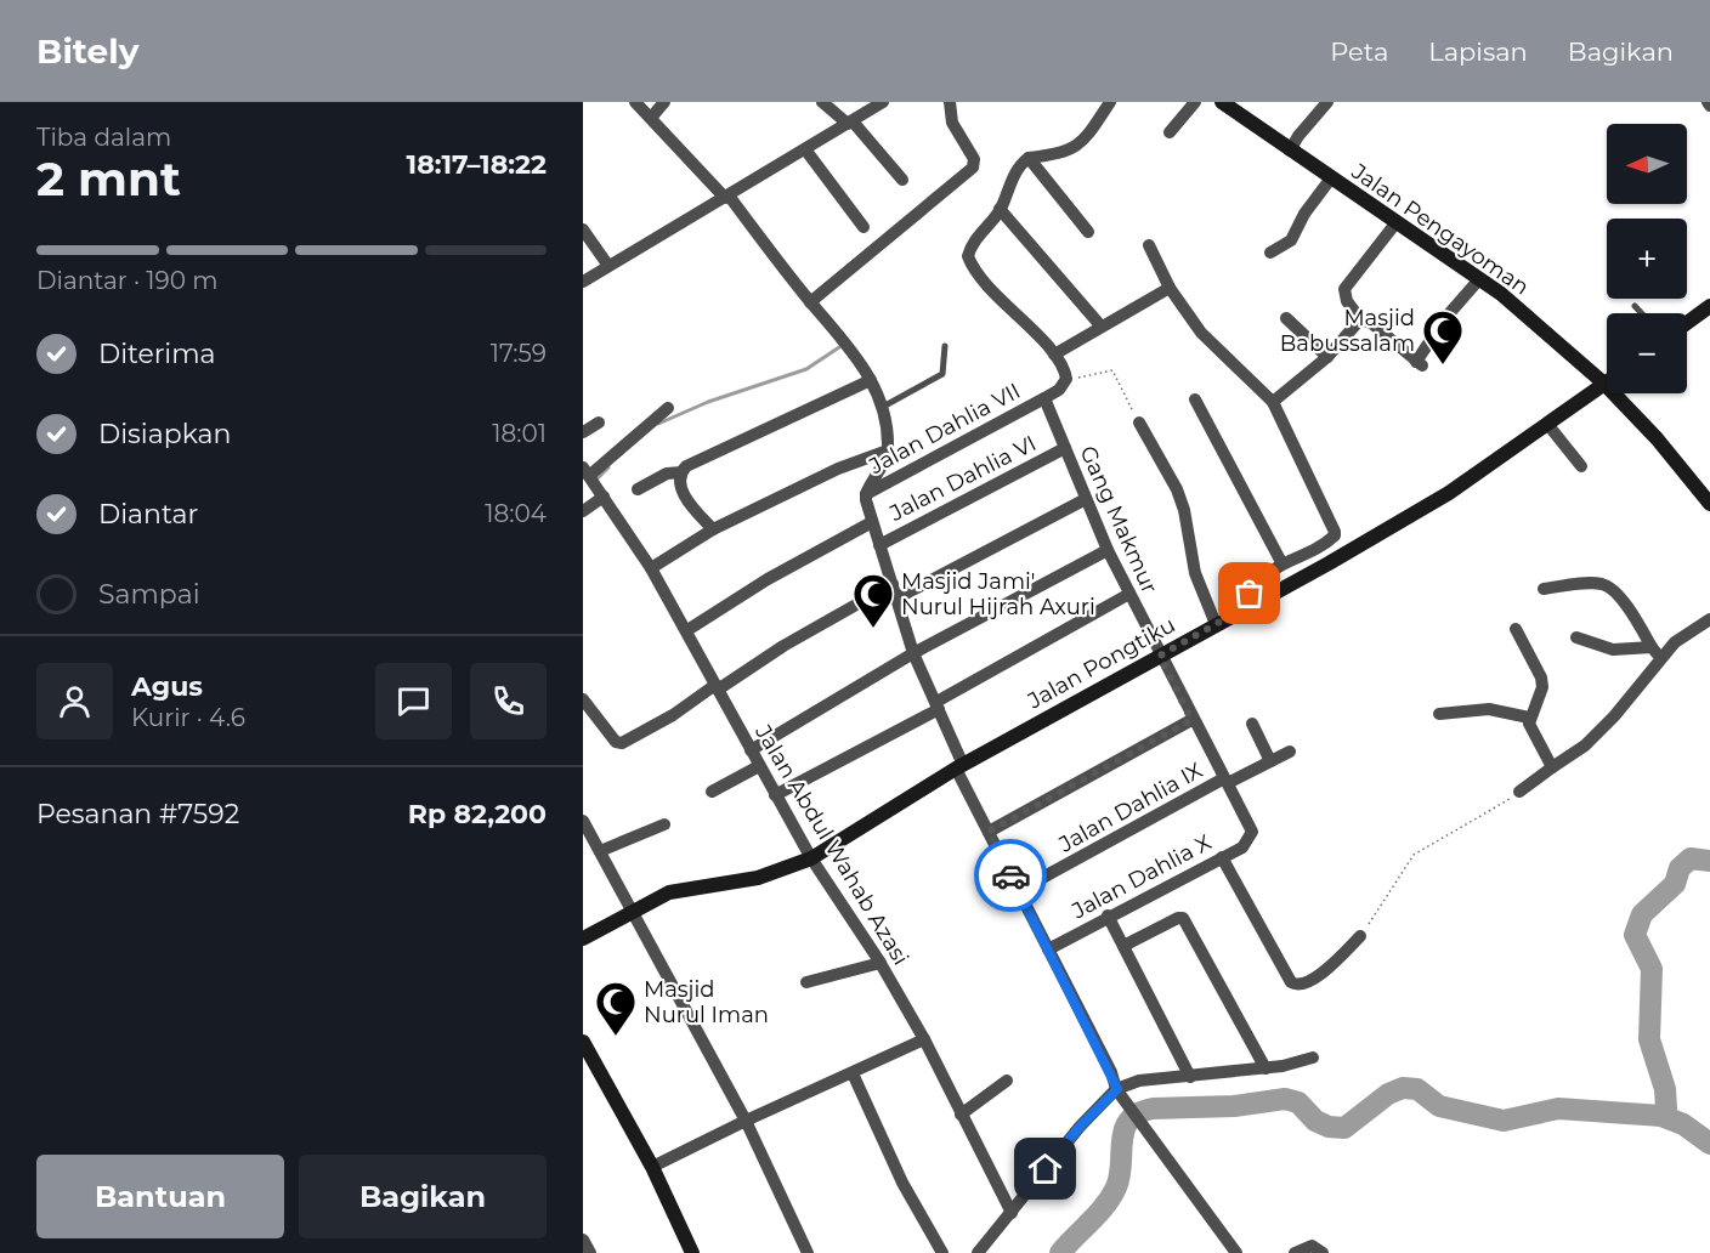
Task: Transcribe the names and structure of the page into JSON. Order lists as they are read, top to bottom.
{
  "streets": {
    "street": [
      "Jalan Pengayoman",
      "Jalan Dahlia VII",
      "Jalan Dahlia VI",
      "Gang Makmur",
      "Jalan Pongtiku",
      "Jalan Dahlia IX",
      "Jalan Abdul Wahab Azasi",
      "Jalan Dahlia X"
    ]
  },
  "crossings": [
    ["Jalan Pengayoman", "Jalan Pongtiku"],
    ["Jalan Dahlia VII", "Gang Makmur"],
    ["Jalan Dahlia VI", "Gang Makmur"],
    ["Gang Makmur", "Jalan Pongtiku"],
    ["Gang Makmur", "Jalan Dahlia IX"],
    ["Gang Makmur", "Jalan Dahlia X"],
    ["Jalan Pongtiku", "Jalan Abdul Wahab Azasi"]
  ],
  "places": {
    "mosque": ["Masjid Babussalam", "Masjid Jami' Nurul Hijrah Axuri", "Masjid Nurul Iman"]
  },
  "north": "left",
  "page": {
    "header": "Bitely",
    "nav": ["Peta", "Lapisan", "Bagikan"],
    "heading": ["2 mnt", "Tiba dalam", "18:17–18:22"],
    "panel": [
      "Agus",
      "Kurir · 4.6",
      "Pesanan #7592",
      "Rp 82,200"
    ],
    "map_buttons": ["+", "−"],
    "bar": "Diantar · 190 m",
    "list": [
      ["Diterima", "17:59"],
      ["Disiapkan", "18:01"],
      ["Diantar", "18:04"],
      "Sampai"
    ],
    "buttons": ["Bantuan", "Bagikan"]
  }
}
